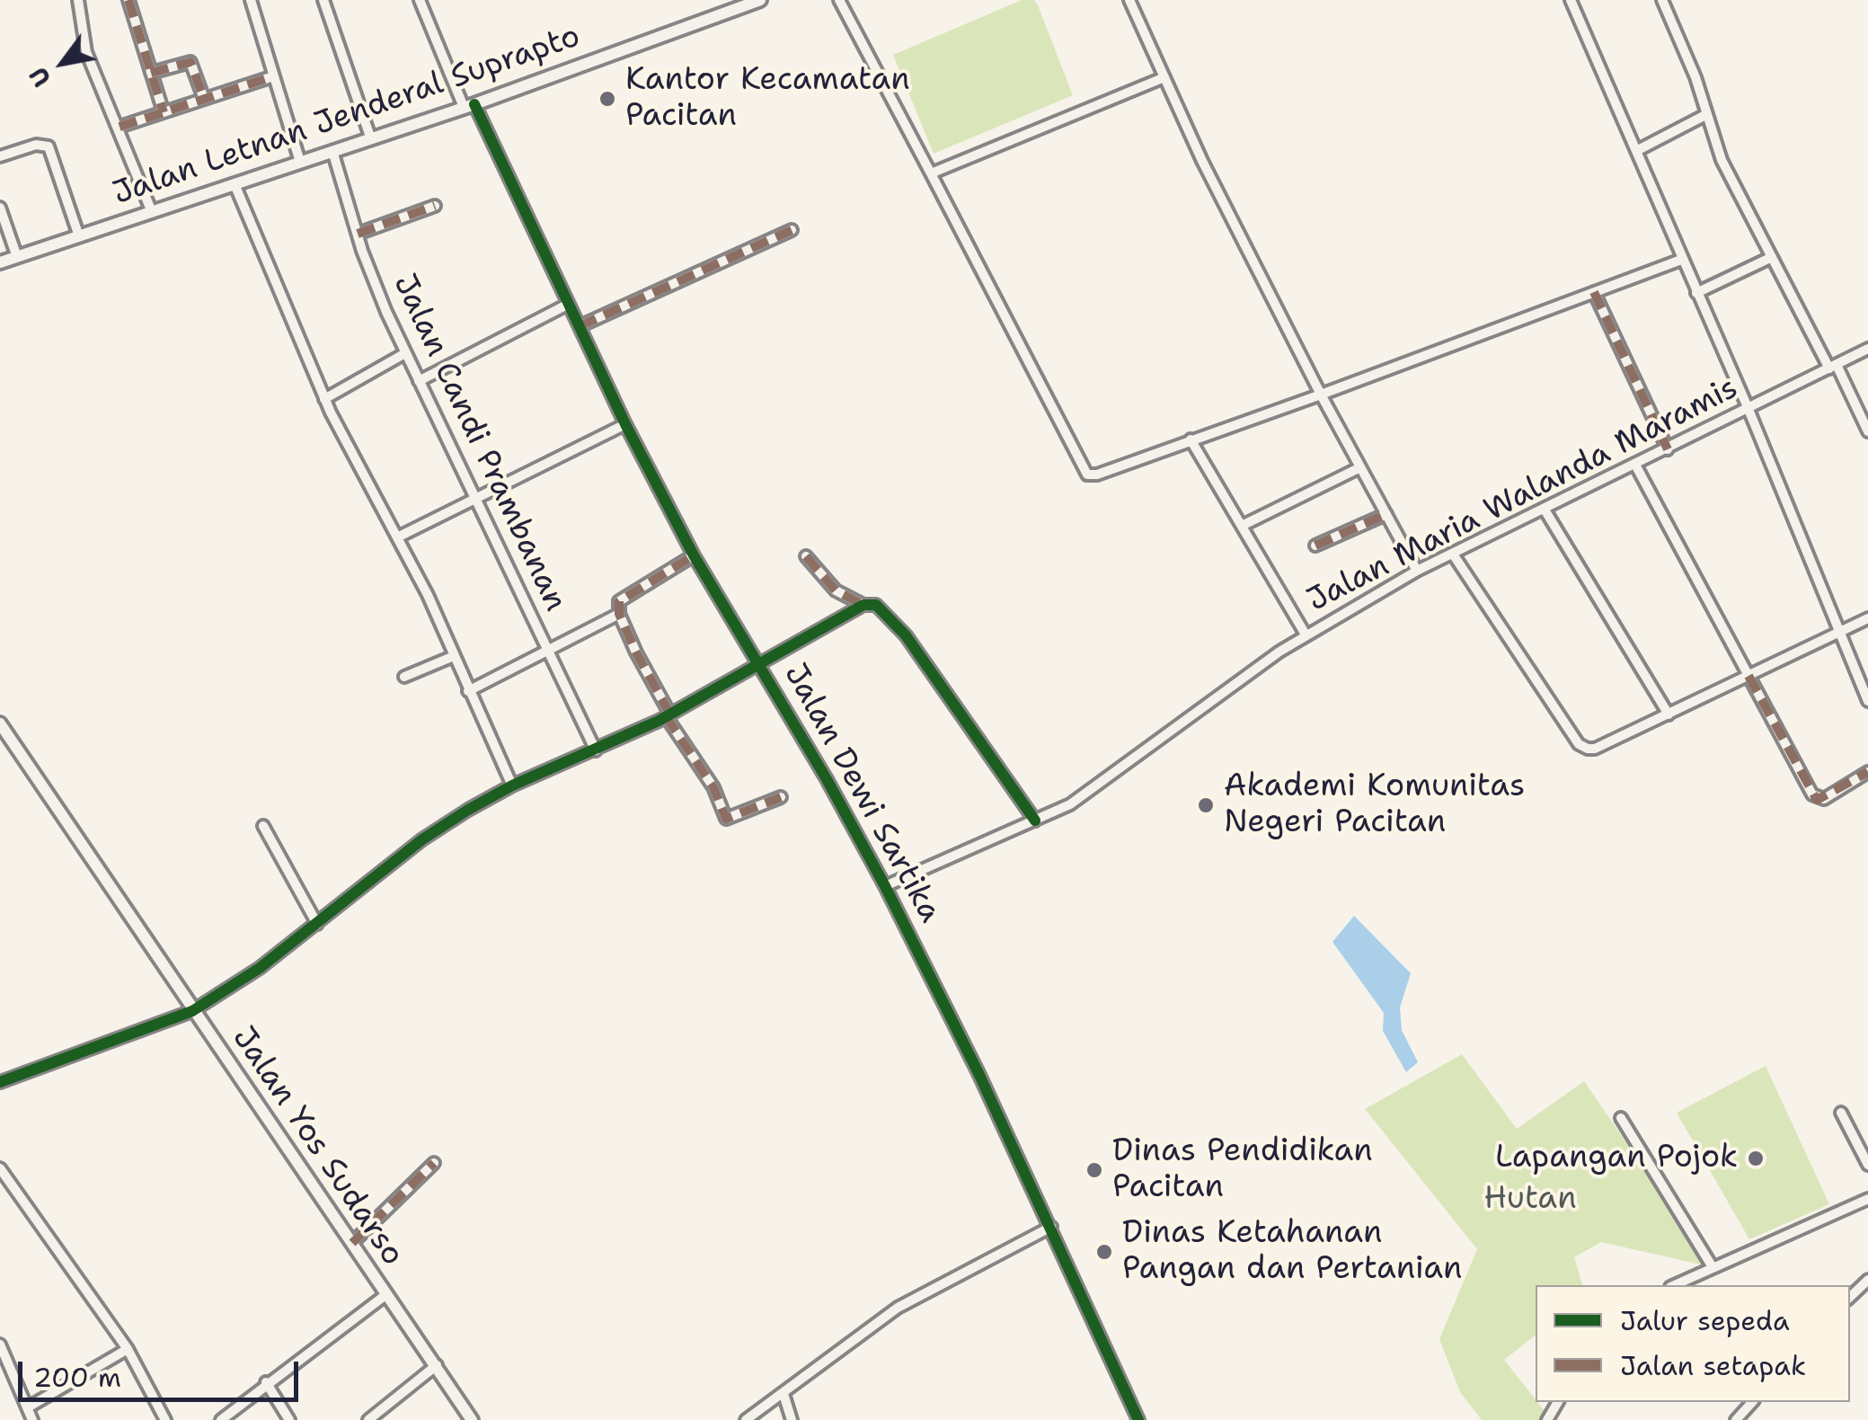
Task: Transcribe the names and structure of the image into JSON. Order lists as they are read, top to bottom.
{
  "streets": {
    "main road": ["Jalan Letnan Jenderal Suprapto", "Jalan Yos Sudarso"],
    "street": ["Jalan Candi Prambanan", "Jalan Maria Walanda Maramis", "Jalan Dewi Sartika"]
  },
  "crossings": [
    ["Jalan Letnan Jenderal Suprapto", "Jalan Candi Prambanan"],
    ["Jalan Letnan Jenderal Suprapto", "Jalan Dewi Sartika"],
    ["Jalan Maria Walanda Maramis", "Jalan Dewi Sartika"]
  ],
  "parks": ["Hutan"],
  "places": [
    "Kantor Kecamatan Pacitan",
    "Akademi Komunitas Negeri Pacitan",
    "Lapangan Pojok",
    "Dinas Pendidikan Pacitan",
    "Dinas Ketahanan Pangan dan Pertanian"
  ],
  "legend": ["Jalur sepeda", "Jalan setapak"],
  "scale_bar": "200 m",
  "north": "bottom left"
}
